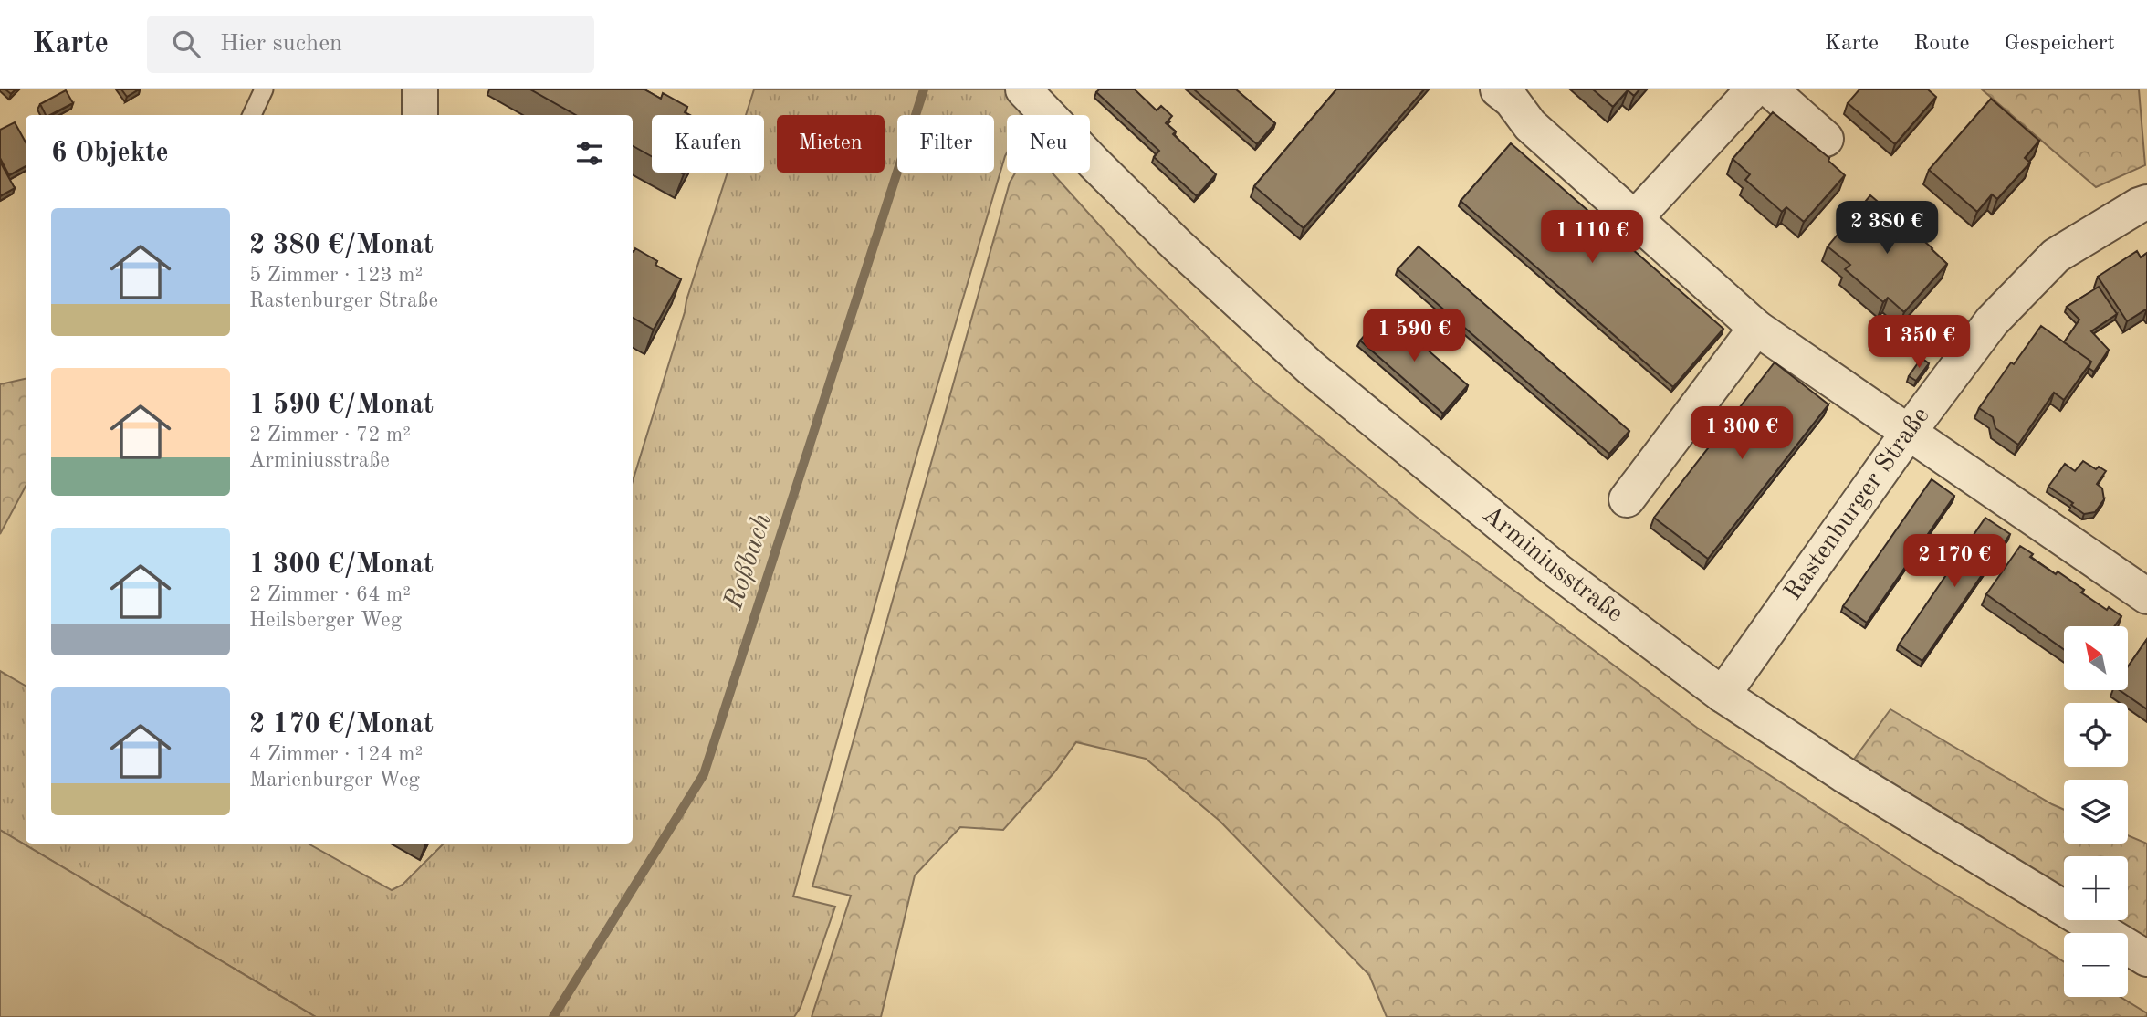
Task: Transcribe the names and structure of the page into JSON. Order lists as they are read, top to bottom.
{
  "streets": {
    "street": ["Rastenburger Straße", "Arminiusstraße"]
  },
  "crossings": [
    ["Rastenburger Straße", "Arminiusstraße"]
  ],
  "water": ["Roßbach"],
  "north": "top left",
  "page": {
    "header": "Karte",
    "search": "Hier suchen",
    "nav": ["Karte", "Route", "Gespeichert"],
    "chip": [
      "Kaufen",
      "Mieten",
      "Filter",
      "Neu"
    ],
    "heading": "6 Objekte",
    "list": [
      {
        "name": "2 380 €/Monat",
        "note": "5 Zimmer · 123 m² · Rastenburger Straße"
      },
      {
        "name": "1 590 €/Monat",
        "note": "2 Zimmer · 72 m² · Arminiusstraße"
      },
      {
        "name": "1 300 €/Monat",
        "note": "2 Zimmer · 64 m² · Heilsberger Weg"
      },
      {
        "name": "2 170 €/Monat",
        "note": "4 Zimmer · 124 m² · Marienburger Weg"
      }
    ],
    "price": [
      "2 380 €",
      "1 110 €",
      "1 590 €",
      "1 350 €",
      "1 300 €",
      "2 170 €"
    ],
    "map_buttons": ["+", "−"]
  }
}
